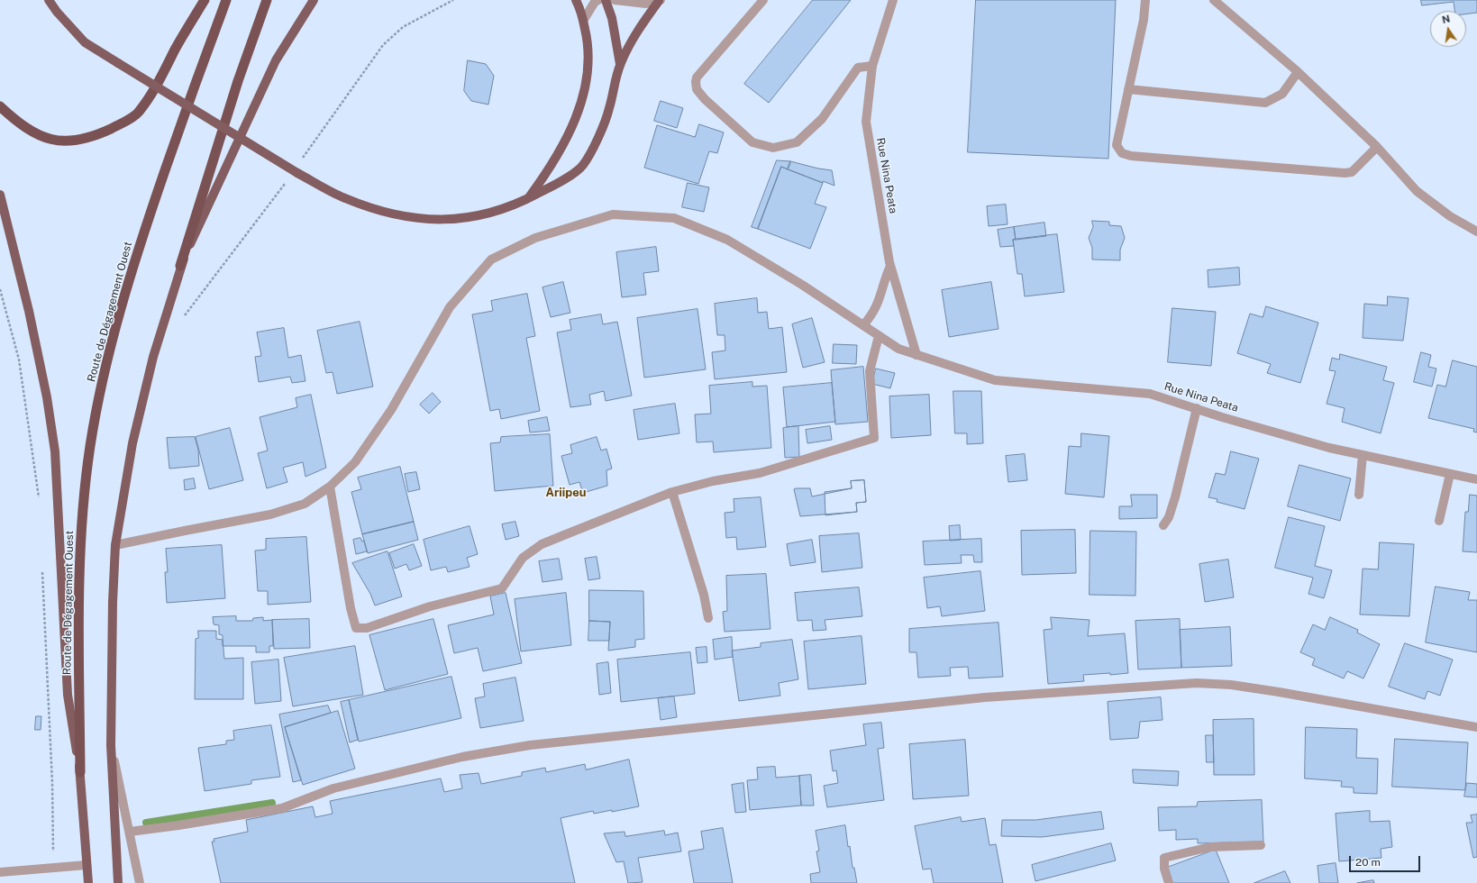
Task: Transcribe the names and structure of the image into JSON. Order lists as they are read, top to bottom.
{
  "streets": {
    "highway": ["Route de Dégagement Ouest"],
    "street": ["Rue Nina Peata"]
  },
  "districts": ["Ariipeu"],
  "scale_bar": "20 m",
  "north": "top"
}
